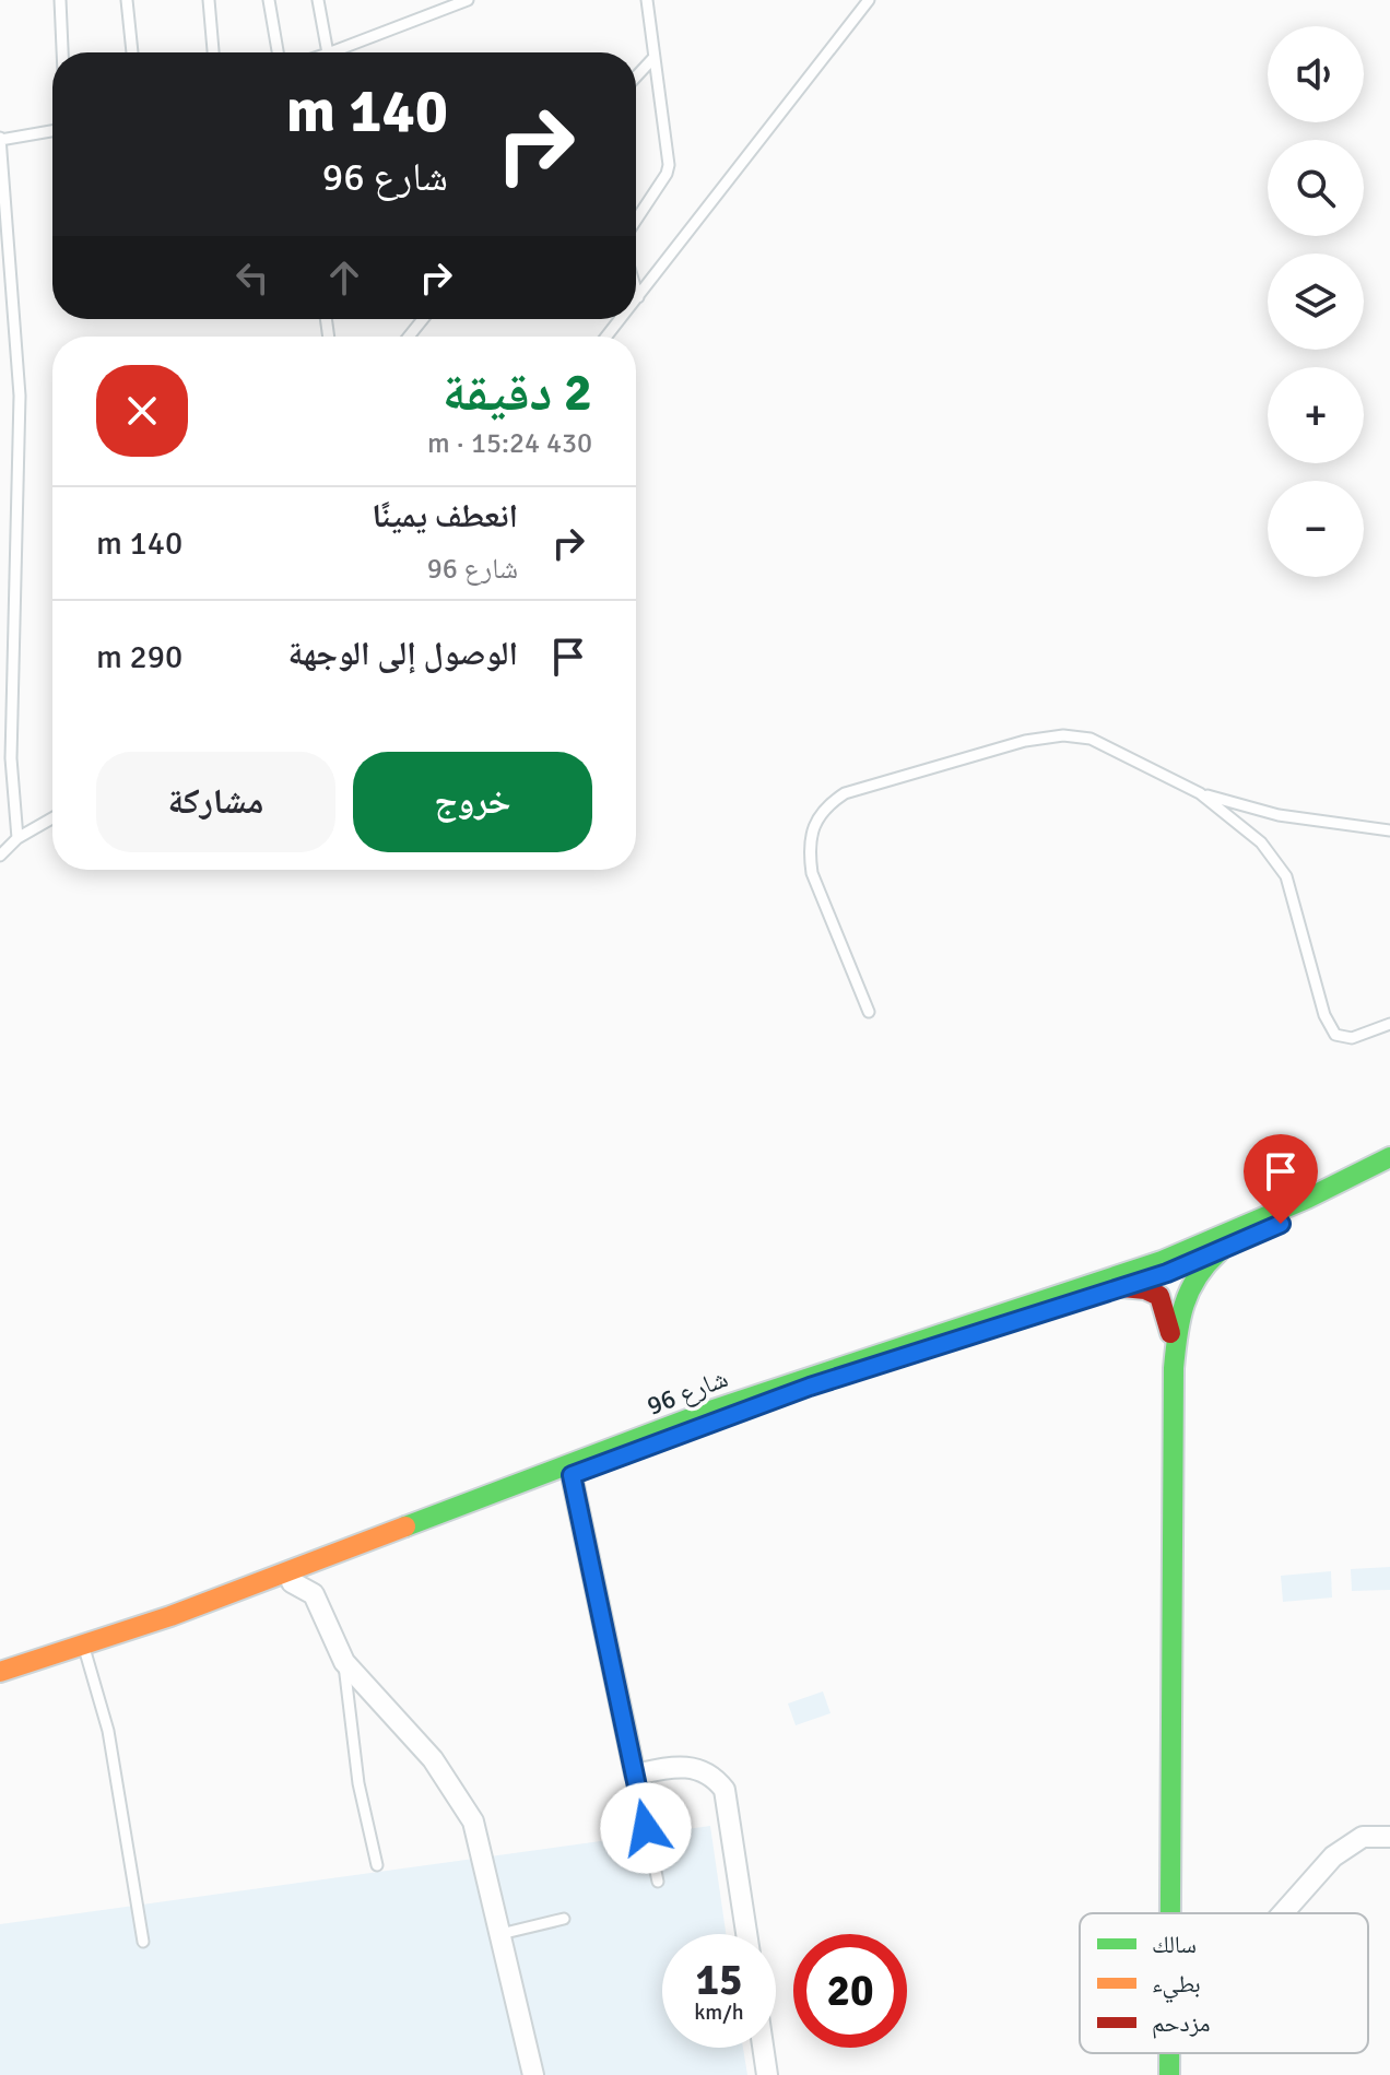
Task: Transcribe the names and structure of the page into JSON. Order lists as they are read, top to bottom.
{
  "streets": {
    "street": ["شارع 96"]
  },
  "legend": ["سالك", "بطيء", "مزدحم"],
  "page": {
    "map_buttons": ["+", "−"],
    "turn": ["140 m", "شارع 96"],
    "heading": ["2 دقيقة", "430 m · 15:24"],
    "list": [
      {
        "name": "انعطف يمينًا",
        "note": "شارع 96",
        "value": "140 m"
      },
      {
        "name": "الوصول إلى الوجهة",
        "value": "290 m"
      }
    ],
    "buttons": ["خروج", "مشاركة"],
    "speed": "15 km/h",
    "limit": "20"
  }
}
